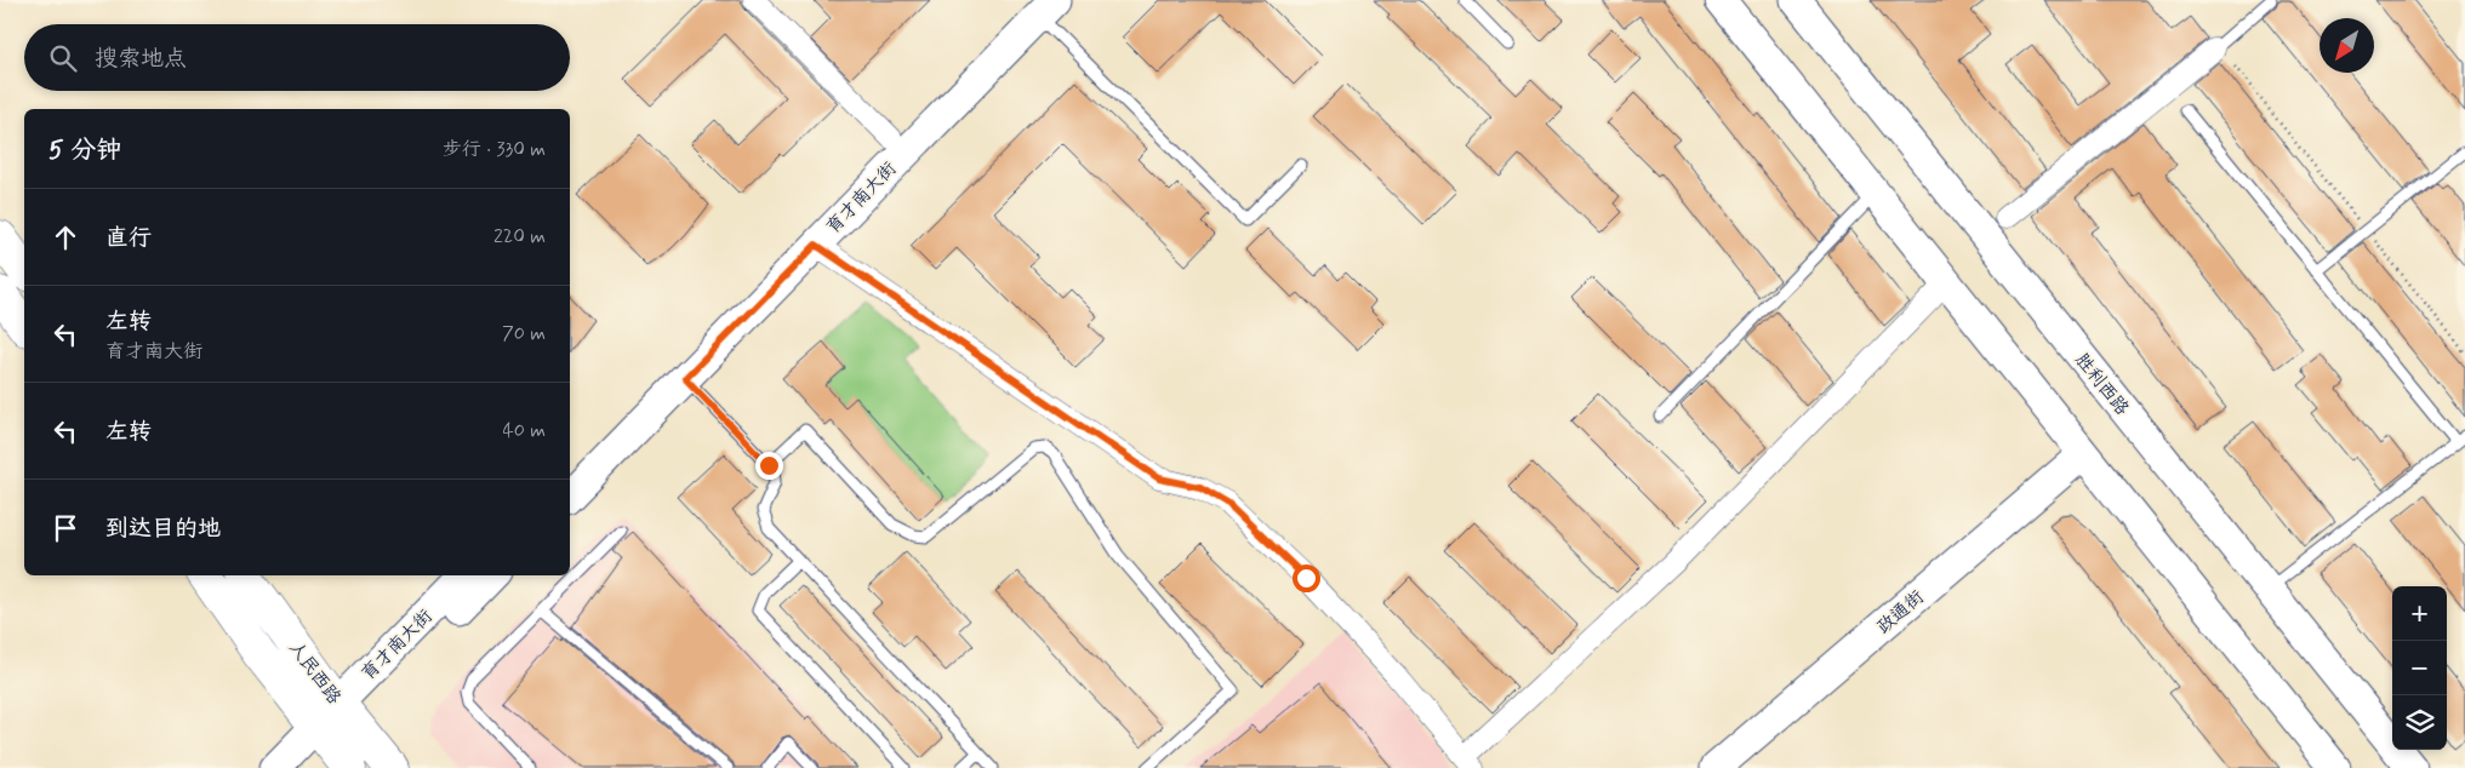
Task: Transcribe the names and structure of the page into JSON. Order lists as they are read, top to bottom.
{
  "streets": {
    "main road": [
      "育才南大街",
      "胜利西路",
      "政通街",
      "人民西路"
    ]
  },
  "crossings": [
    ["育才南大街", "人民西路"]
  ],
  "north": "bottom left",
  "page": {
    "search": "搜索地点",
    "heading": ["5 分钟", "步行 · 330 m"],
    "list": [
      ["直行", "220 m"],
      ["左转", "育才南大街", "70 m"],
      ["左转", "40 m"],
      "到达目的地"
    ],
    "map_buttons": ["+", "−"]
  }
}
